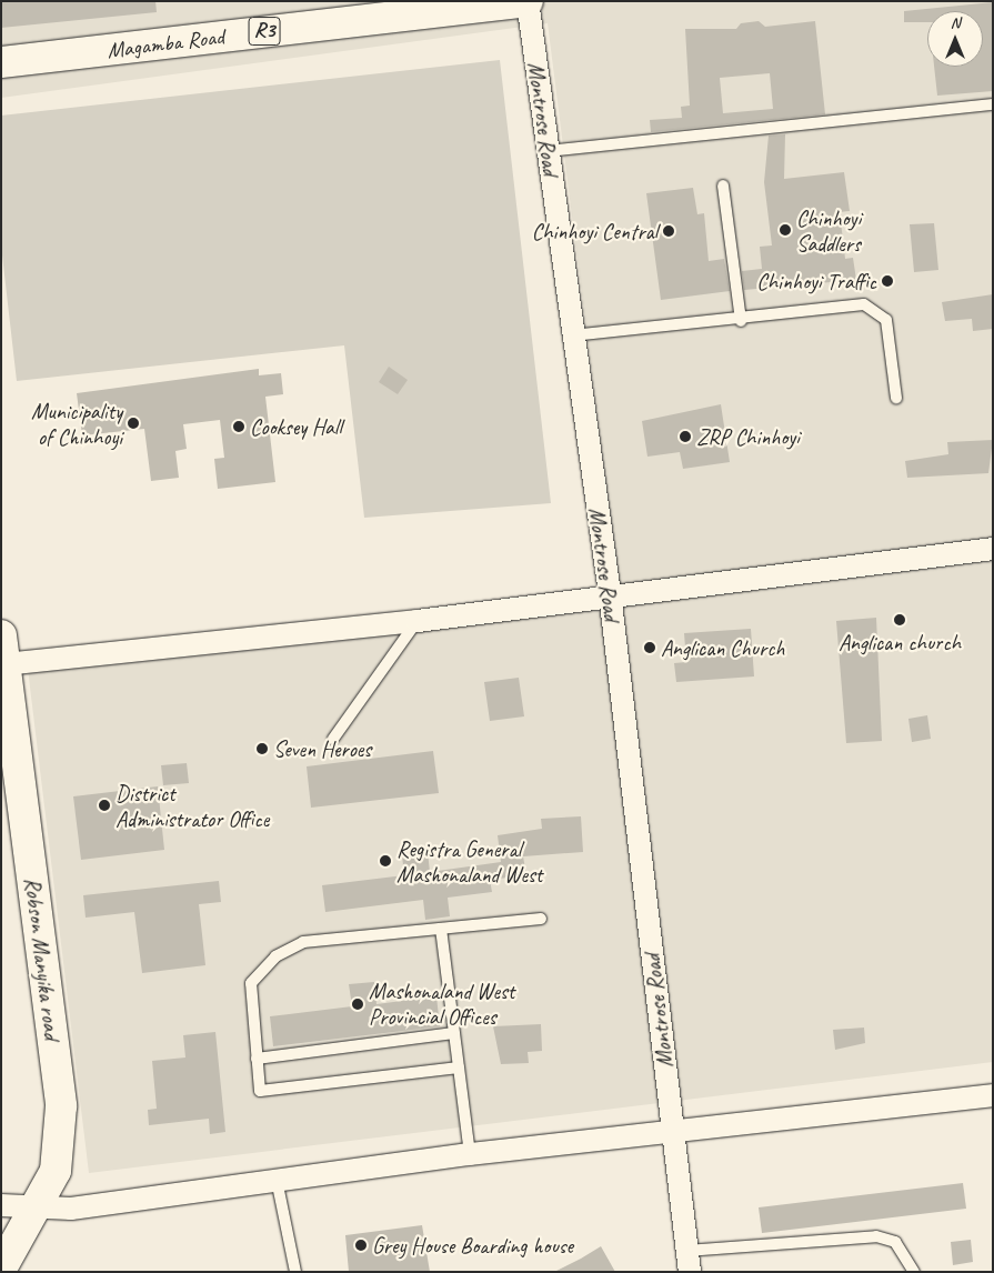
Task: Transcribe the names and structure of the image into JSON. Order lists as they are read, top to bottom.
{
  "streets": {
    "main road": ["R3", "Magamba Road", "Robson Manyika road"],
    "street": ["Montrose Road"]
  },
  "crossings": [
    ["Magamba Road", "Montrose Road"]
  ],
  "places": [
    "Chinhoyi Saddlers",
    "Chinhoyi Central",
    "Chinhoyi Traffic",
    "Municipality of Chinhoyi",
    "Cooksey Hall",
    "ZRP Chinhoyi",
    "Anglican church",
    "Anglican Church",
    "Seven Heroes",
    "District Administrator Office",
    "Registra General Mashonaland West",
    "Mashonaland West Provincial Offices",
    "Grey House Boarding house"
  ],
  "north": "top"
}
